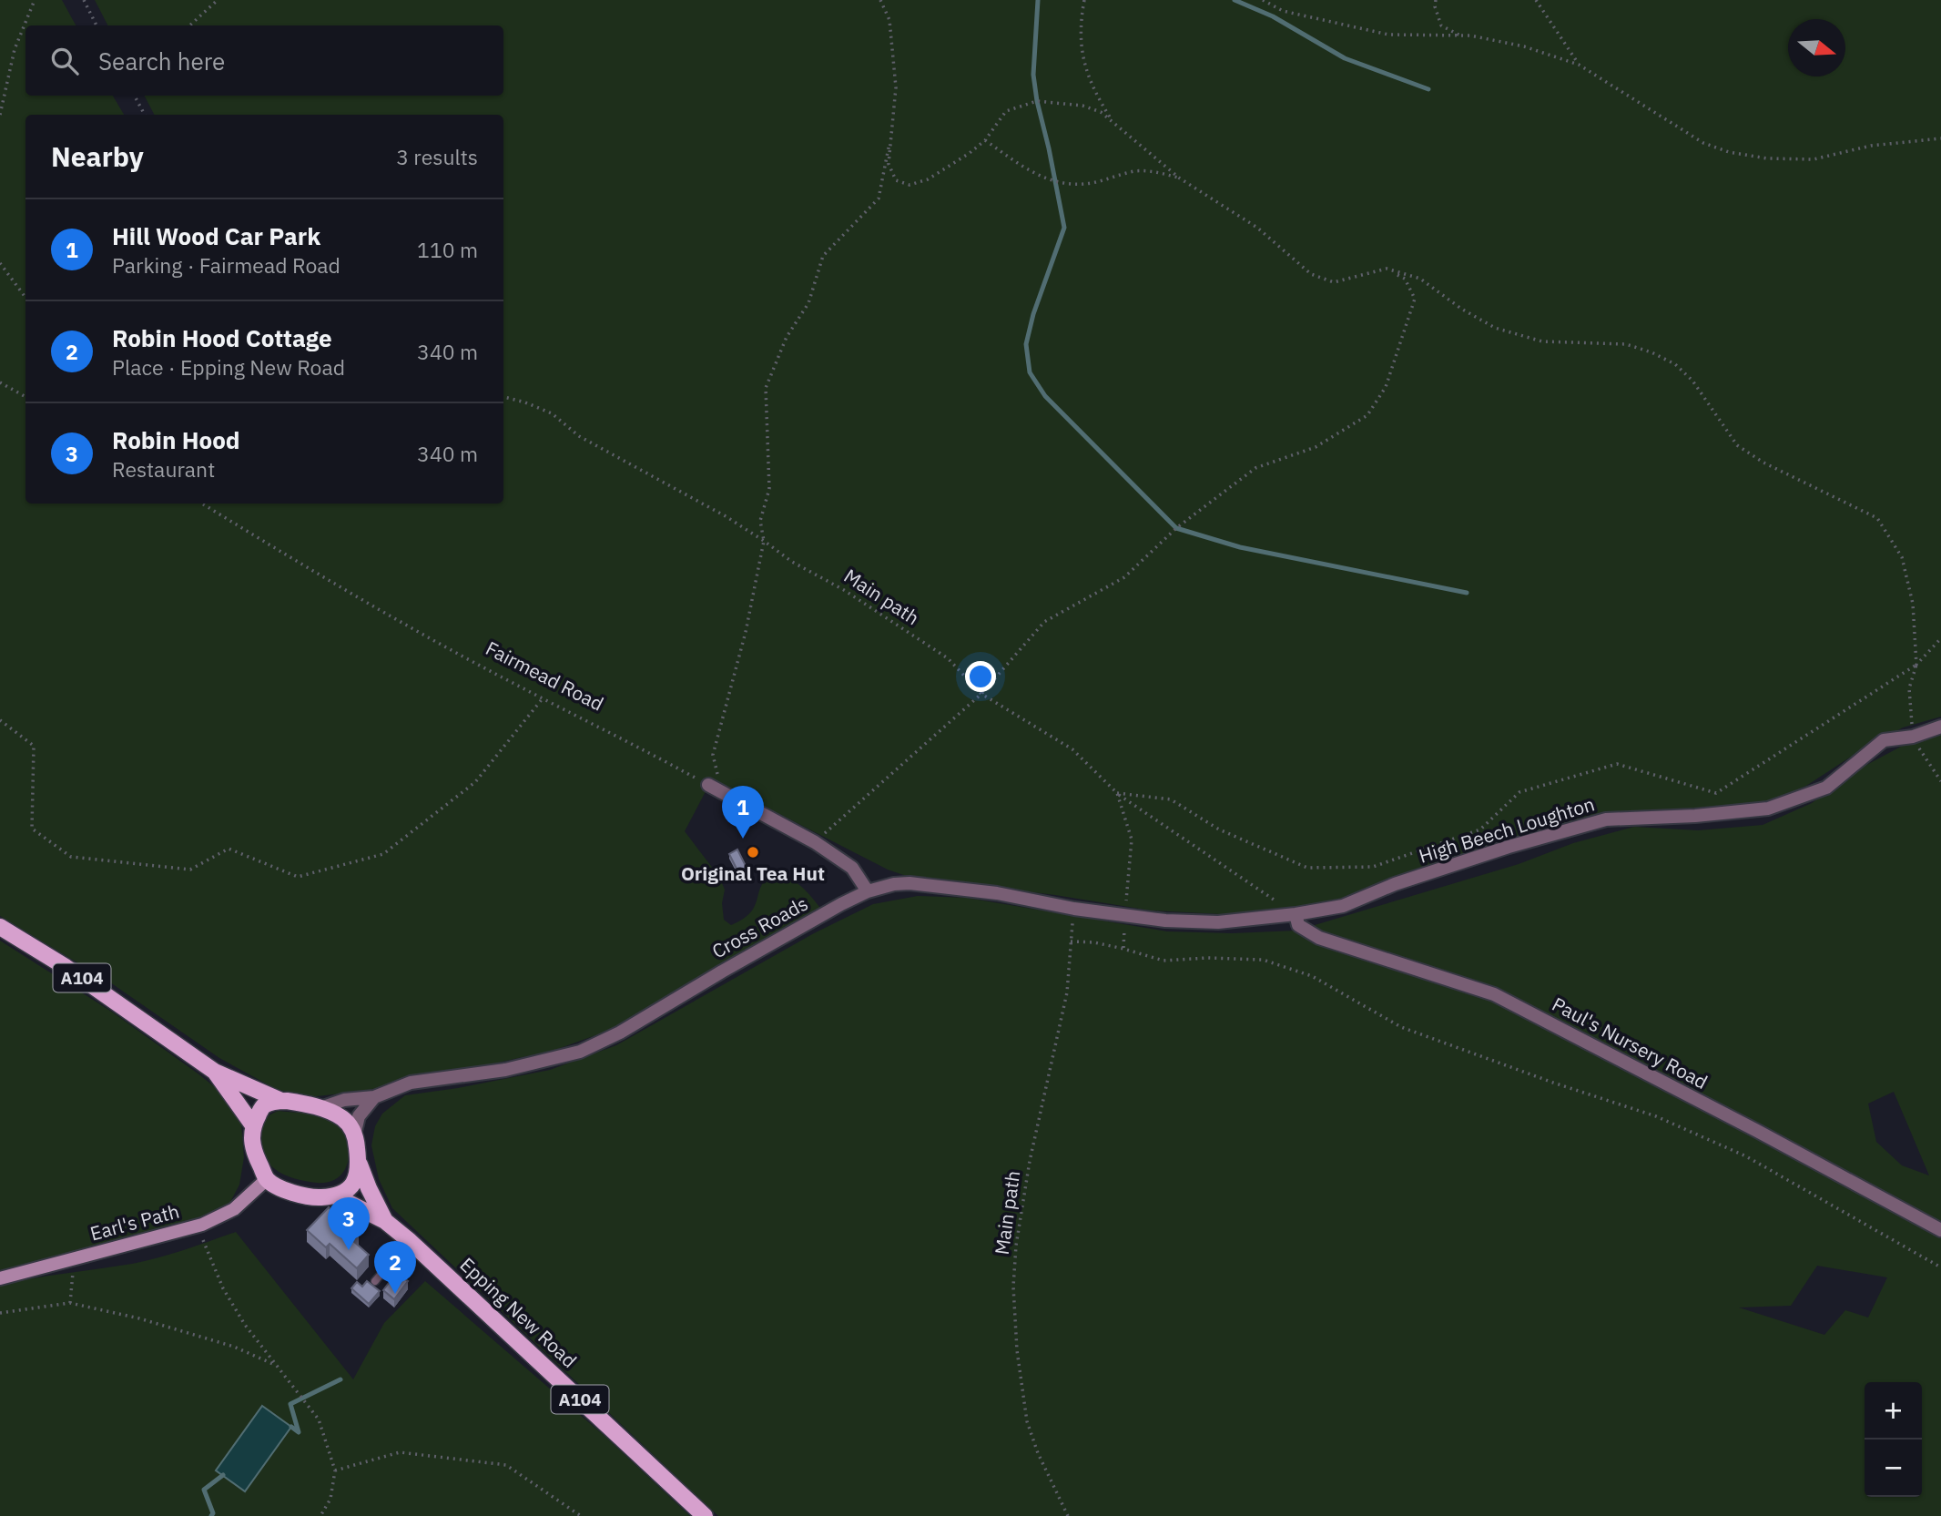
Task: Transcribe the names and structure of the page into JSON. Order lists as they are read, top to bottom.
{
  "streets": {
    "main road": ["A104", "Epping New Road"],
    "street": [
      "High Beech Loughton",
      "Cross Roads",
      "Paul's Nursery Road",
      "Earl's Path"
    ],
    "path": ["Main path", "Fairmead Road"]
  },
  "crossings": [
    ["Main path", "Cross Roads"],
    ["High Beech Loughton", "Cross Roads"],
    ["High Beech Loughton", "Paul's Nursery Road"],
    ["Cross Roads", "A104"],
    ["Cross Roads", "Paul's Nursery Road"],
    ["Cross Roads", "Earl's Path"],
    ["Cross Roads", "Epping New Road"],
    ["A104", "Earl's Path"],
    ["A104", "Epping New Road"],
    ["Earl's Path", "Epping New Road"]
  ],
  "places": ["Original Tea Hut"],
  "north": "right",
  "page": {
    "search": "Search here",
    "heading": ["Nearby", "3 results"],
    "list": [
      {
        "mark": "1",
        "name": "Hill Wood Car Park",
        "note": "Parking · Fairmead Road",
        "value": "110 m"
      },
      {
        "mark": "2",
        "name": "Robin Hood Cottage",
        "note": "Place · Epping New Road",
        "value": "340 m"
      },
      {
        "mark": "3",
        "name": "Robin Hood",
        "note": "Restaurant",
        "value": "340 m"
      }
    ],
    "pins": ["1", "3", "2"],
    "map_buttons": ["+", "−"]
  }
}
